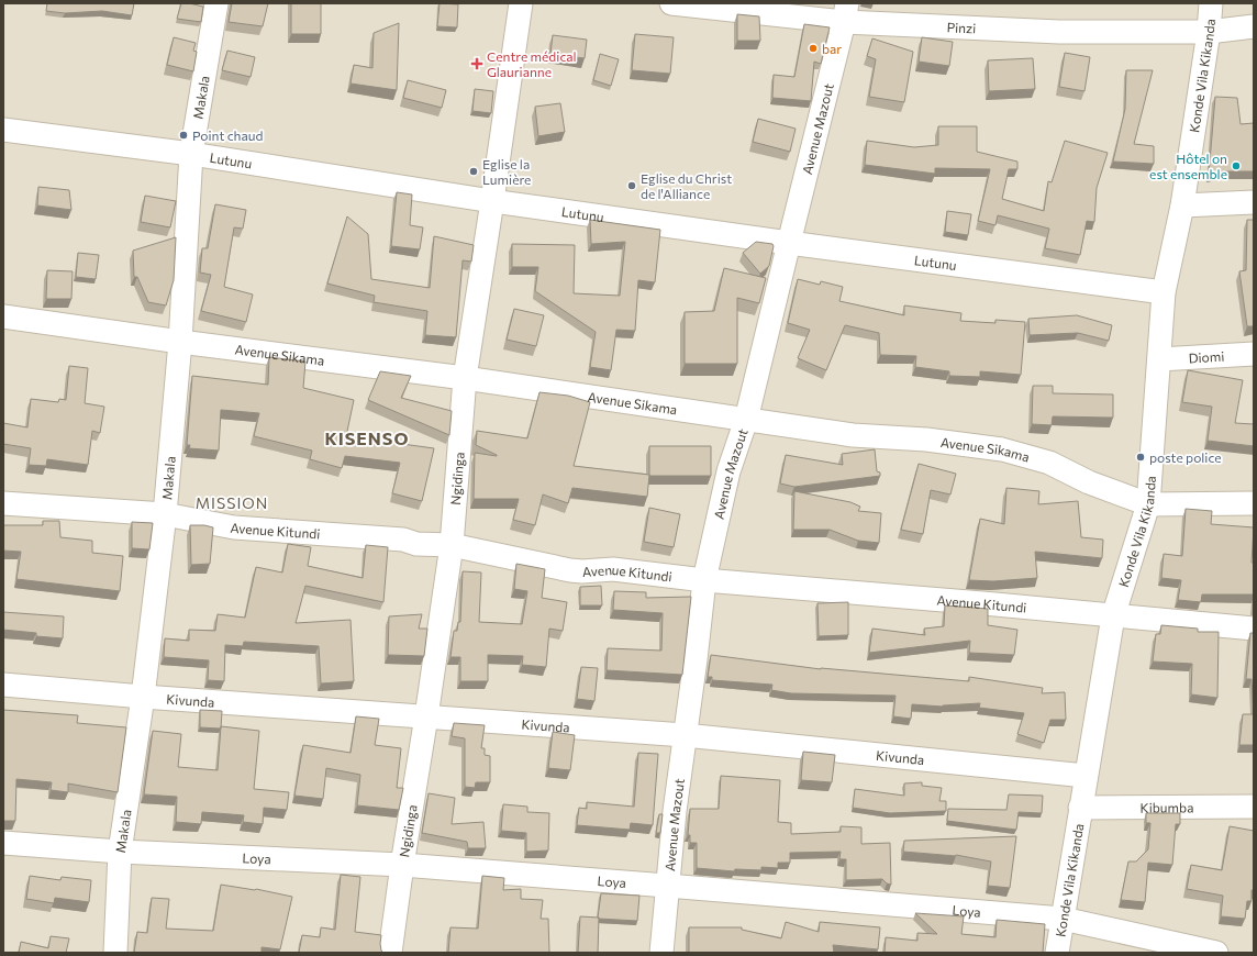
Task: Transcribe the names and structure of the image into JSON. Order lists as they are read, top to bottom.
{
  "streets": {
    "street": [
      "Pinzi",
      "Konde Vila Kikanda",
      "Makala",
      "Avenue Mazout",
      "Lutunu",
      "Avenue Sikama",
      "Diomi",
      "Ngidinga",
      "Avenue Kitundi",
      "Kivunda",
      "Kibumba",
      "Loya"
    ]
  },
  "crossings": [
    ["Pinzi", "Konde Vila Kikanda"],
    ["Pinzi", "Avenue Mazout"],
    ["Konde Vila Kikanda", "Lutunu"],
    ["Konde Vila Kikanda", "Avenue Sikama"],
    ["Konde Vila Kikanda", "Diomi"],
    ["Konde Vila Kikanda", "Avenue Kitundi"],
    ["Konde Vila Kikanda", "Kivunda"],
    ["Konde Vila Kikanda", "Kibumba"],
    ["Konde Vila Kikanda", "Loya"],
    ["Makala", "Lutunu"],
    ["Makala", "Avenue Sikama"],
    ["Makala", "Avenue Kitundi"],
    ["Makala", "Kivunda"],
    ["Makala", "Loya"],
    ["Avenue Mazout", "Lutunu"],
    ["Avenue Mazout", "Avenue Sikama"],
    ["Avenue Mazout", "Avenue Kitundi"],
    ["Avenue Mazout", "Kivunda"],
    ["Avenue Mazout", "Loya"],
    ["Lutunu", "Ngidinga"],
    ["Avenue Sikama", "Ngidinga"],
    ["Ngidinga", "Avenue Kitundi"],
    ["Ngidinga", "Kivunda"],
    ["Ngidinga", "Loya"]
  ],
  "districts": ["KISENSO", "MISSION"],
  "places": {
    "other": [
      "bar",
      "Point chaud",
      "Hôtel on est ensemble",
      "Eglise la Lumière",
      "Eglise du Christ de l'Alliance",
      "poste police"
    ],
    "health": ["Centre médical Glaurianne"]
  }
}
